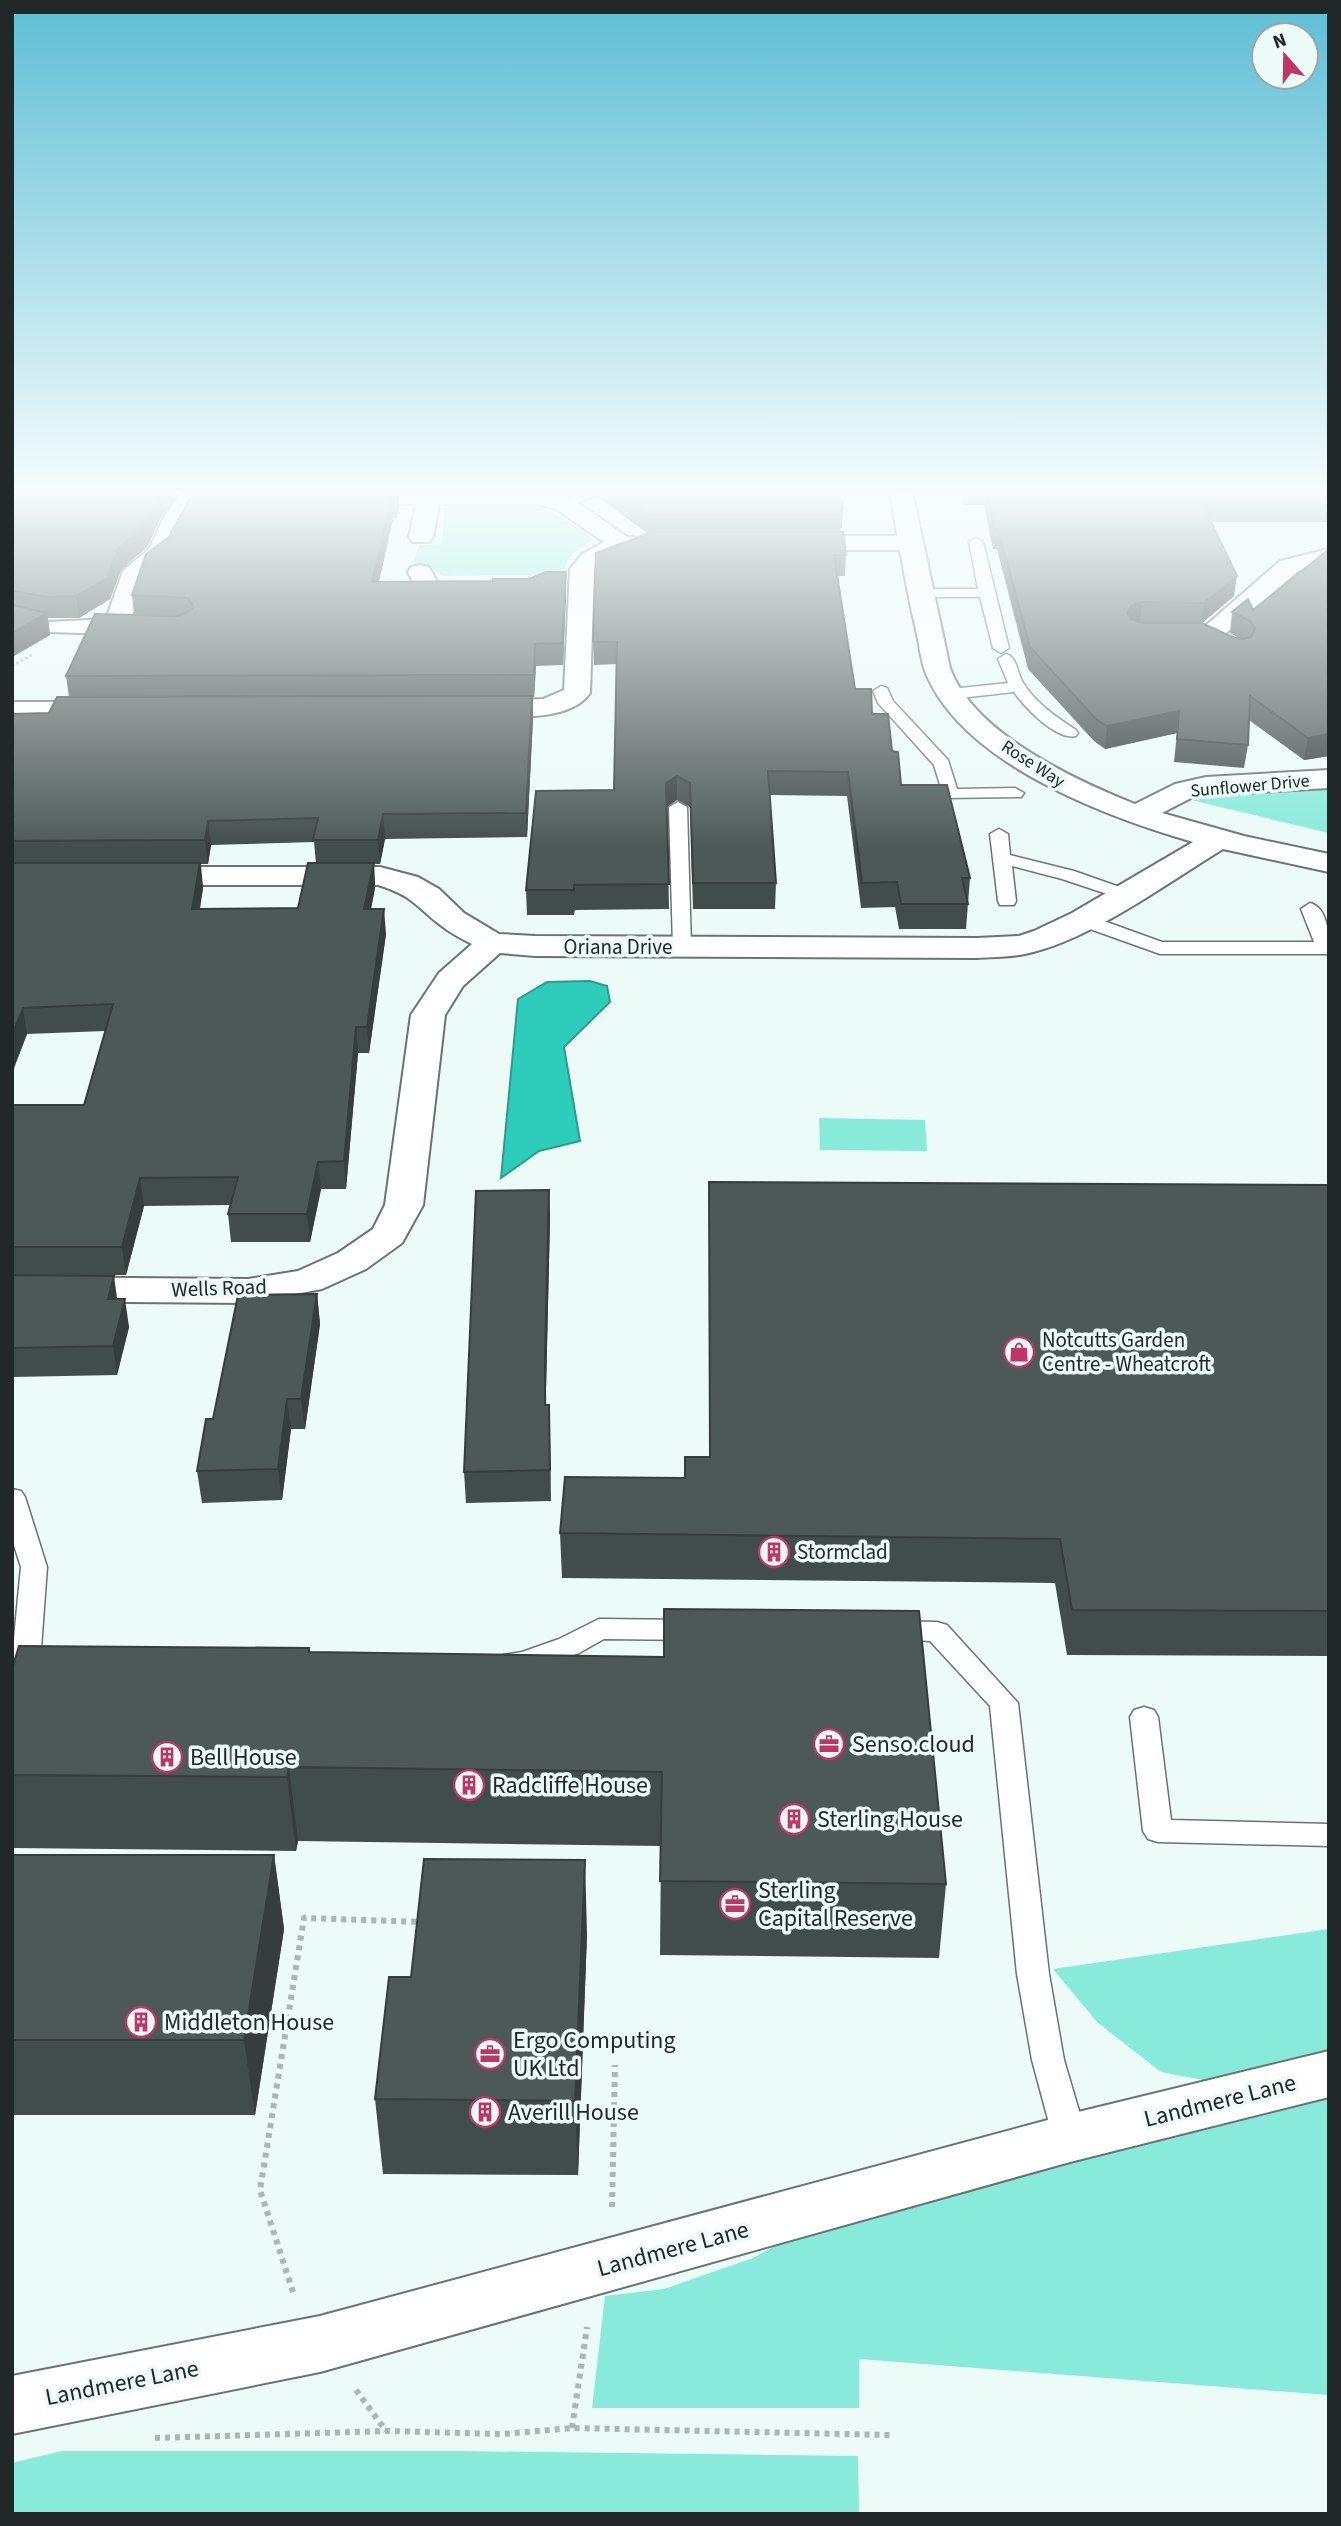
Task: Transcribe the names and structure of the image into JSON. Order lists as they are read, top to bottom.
{
  "streets": {
    "street": [
      "Rose Way",
      "Sunflower Drive",
      "Oriana Drive",
      "Wells Road",
      "Landmere Lane"
    ]
  },
  "crossings": [
    ["Rose Way", "Sunflower Drive"],
    ["Rose Way", "Oriana Drive"],
    ["Oriana Drive", "Wells Road"]
  ],
  "places": {
    "shop": ["Notcutts Garden Centre - Wheatcroft"],
    "building": [
      "Stormclad",
      "Bell House",
      "Radcliffe House",
      "Sterling House",
      "Middleton House",
      "Averill House"
    ],
    "office": ["Senso.cloud", "Sterling Capital Reserve", "Ergo Computing UK Ltd"]
  },
  "north": "top"
}
